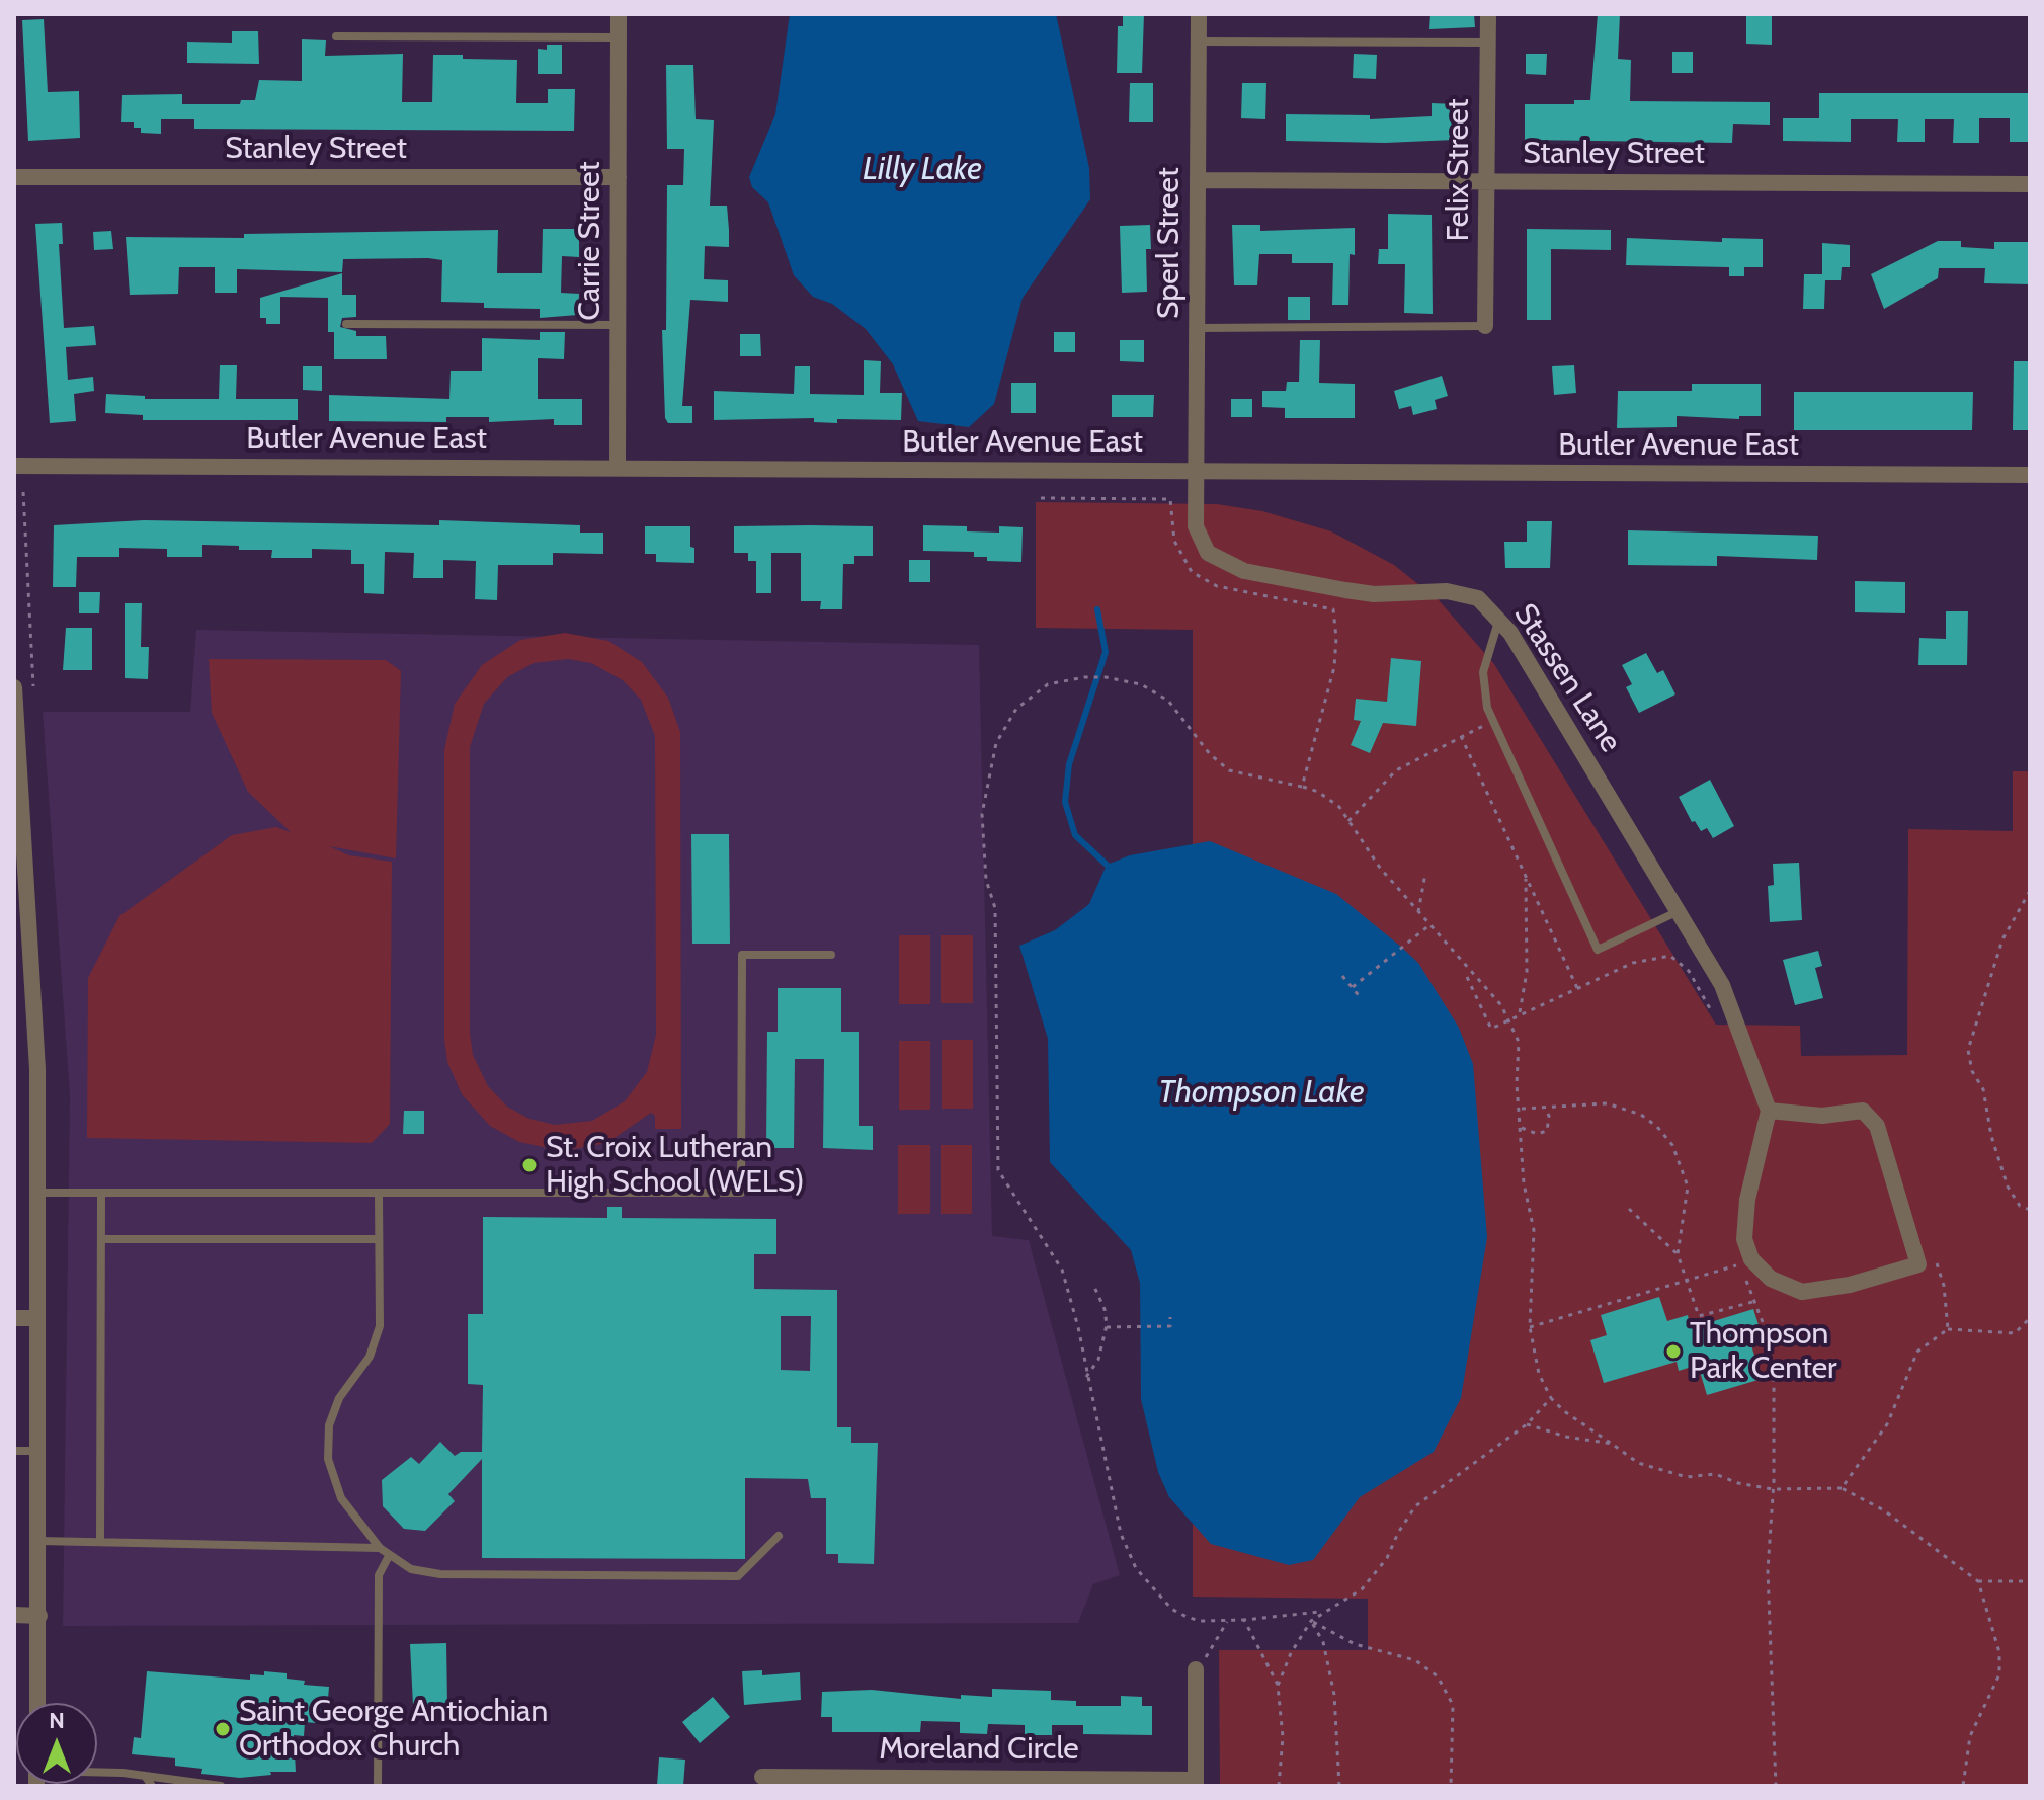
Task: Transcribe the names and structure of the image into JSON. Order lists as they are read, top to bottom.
{
  "streets": {
    "street": [
      "Stanley Street",
      "Felix Street",
      "Carrie Street",
      "Sperl Street",
      "Butler Avenue East",
      "Stassen Lane",
      "Moreland Circle"
    ]
  },
  "crossings": [
    ["Stanley Street", "Felix Street"],
    ["Stanley Street", "Carrie Street"],
    ["Stanley Street", "Sperl Street"],
    ["Carrie Street", "Butler Avenue East"],
    ["Sperl Street", "Butler Avenue East"],
    ["Sperl Street", "Stassen Lane"],
    ["Butler Avenue East", "Stassen Lane"]
  ],
  "water": ["Lilly Lake", "Thompson Lake"],
  "places": ["St. Croix Lutheran High School (WELS)", "Thompson Park Center", "Saint George Antiochian Orthodox Church"],
  "north": "top"
}
